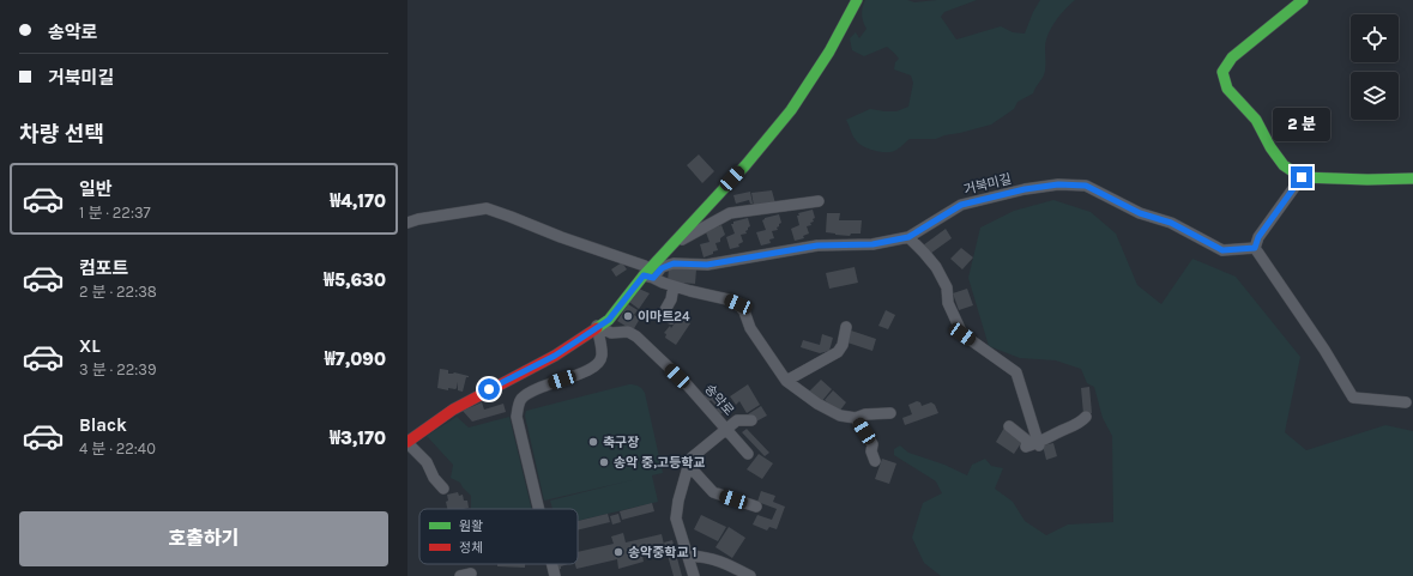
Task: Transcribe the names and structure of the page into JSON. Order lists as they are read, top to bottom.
{
  "streets": {
    "street": ["거북미길", "송악로"]
  },
  "places": [
    "이마트24",
    "축구장",
    "송악 중,고등학교",
    "송악중학교 1"
  ],
  "legend": ["원활", "정체"],
  "page": {
    "banner": ["송악로", "거북미길"],
    "heading": "차량 선택",
    "bubble": "2 분",
    "list": [
      {
        "name": "일반",
        "note": "1 분 · 22:37",
        "value": "₩4,170"
      },
      {
        "name": "컴포트",
        "note": "2 분 · 22:38",
        "value": "₩5,630"
      },
      {
        "name": "XL",
        "note": "3 분 · 22:39",
        "value": "₩7,090"
      },
      {
        "name": "Black",
        "note": "4 분 · 22:40",
        "value": "₩3,170"
      }
    ],
    "buttons": "호출하기"
  }
}
